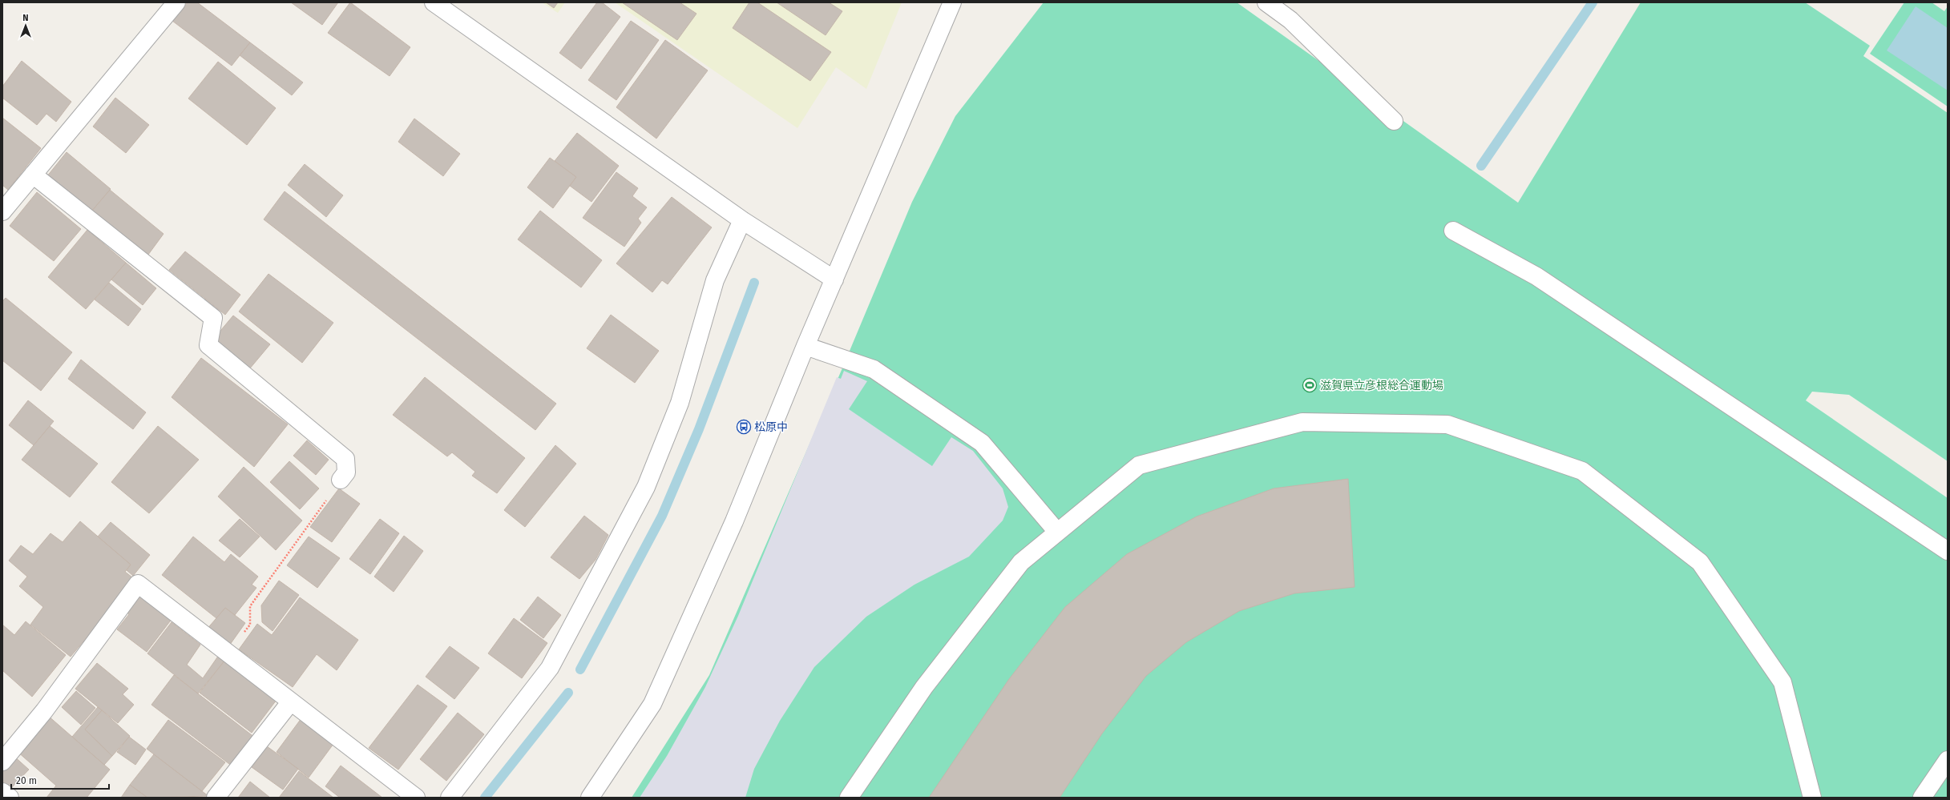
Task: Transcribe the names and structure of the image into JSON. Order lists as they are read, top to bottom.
{
  "places": {
    "sports": ["滋賀県立彦根総合運動場"],
    "bus stop": ["松原中"]
  },
  "scale_bar": "20 m",
  "north": "top"
}
